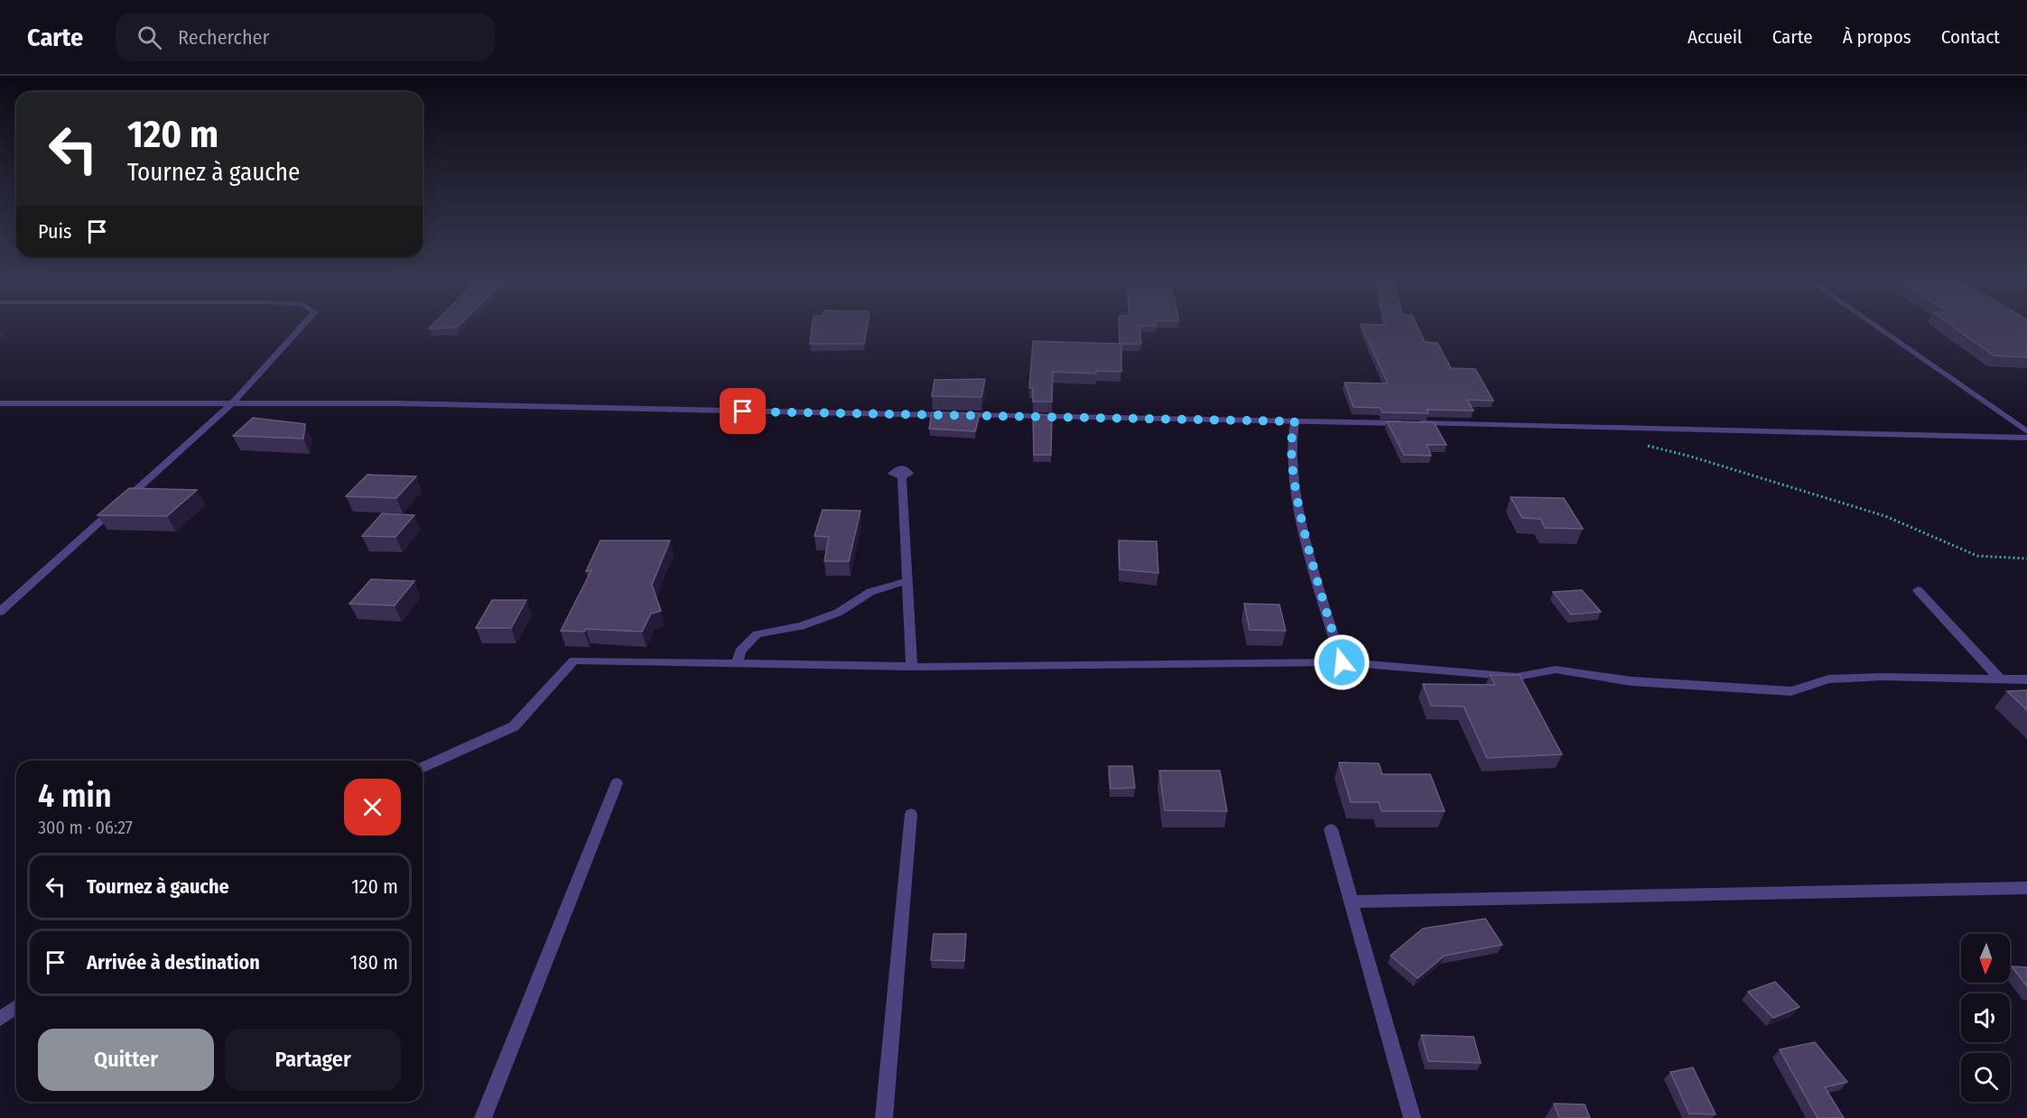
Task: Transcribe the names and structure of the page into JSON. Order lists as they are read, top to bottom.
{
  "north": "bottom",
  "page": {
    "header": "Carte",
    "search": "Rechercher",
    "nav": [
      "Accueil",
      "Carte",
      "À propos",
      "Contact"
    ],
    "turn": ["120 m", "Tournez à gauche"],
    "then": "Puis",
    "heading": ["4 min", "300 m · 06:27"],
    "list": [
      {
        "name": "Tournez à gauche",
        "value": "120 m"
      },
      {
        "name": "Arrivée à destination",
        "value": "180 m"
      }
    ],
    "buttons": ["Quitter", "Partager"]
  }
}
